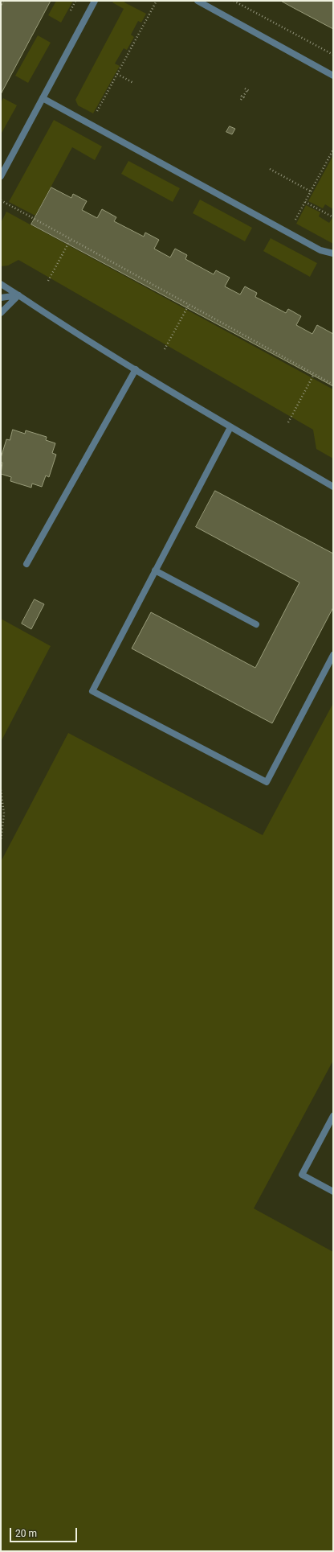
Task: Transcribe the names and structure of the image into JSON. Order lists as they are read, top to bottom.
{
  "scale_bar": "20 m"
}
